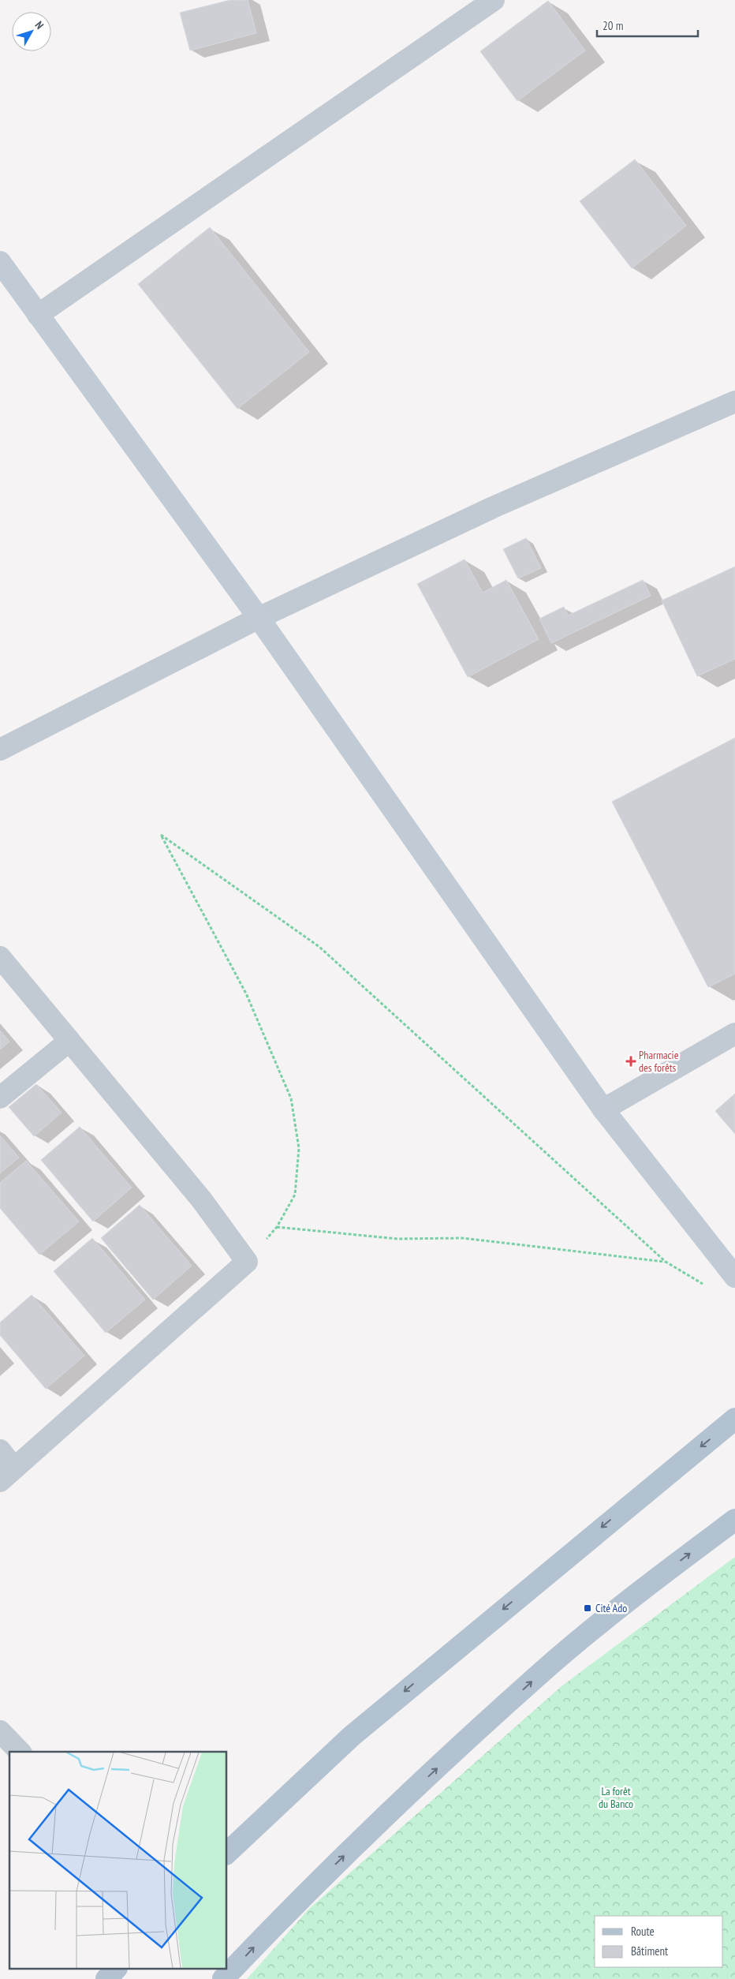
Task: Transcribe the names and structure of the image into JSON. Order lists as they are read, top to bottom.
{
  "parks": ["La forêt du Banco"],
  "places": {
    "health": ["Pharmacie des forêts"],
    "transit": ["Cité Ado"]
  },
  "legend": ["Route", "Bâtiment"],
  "scale_bar": "20 m",
  "north": "top right"
}
